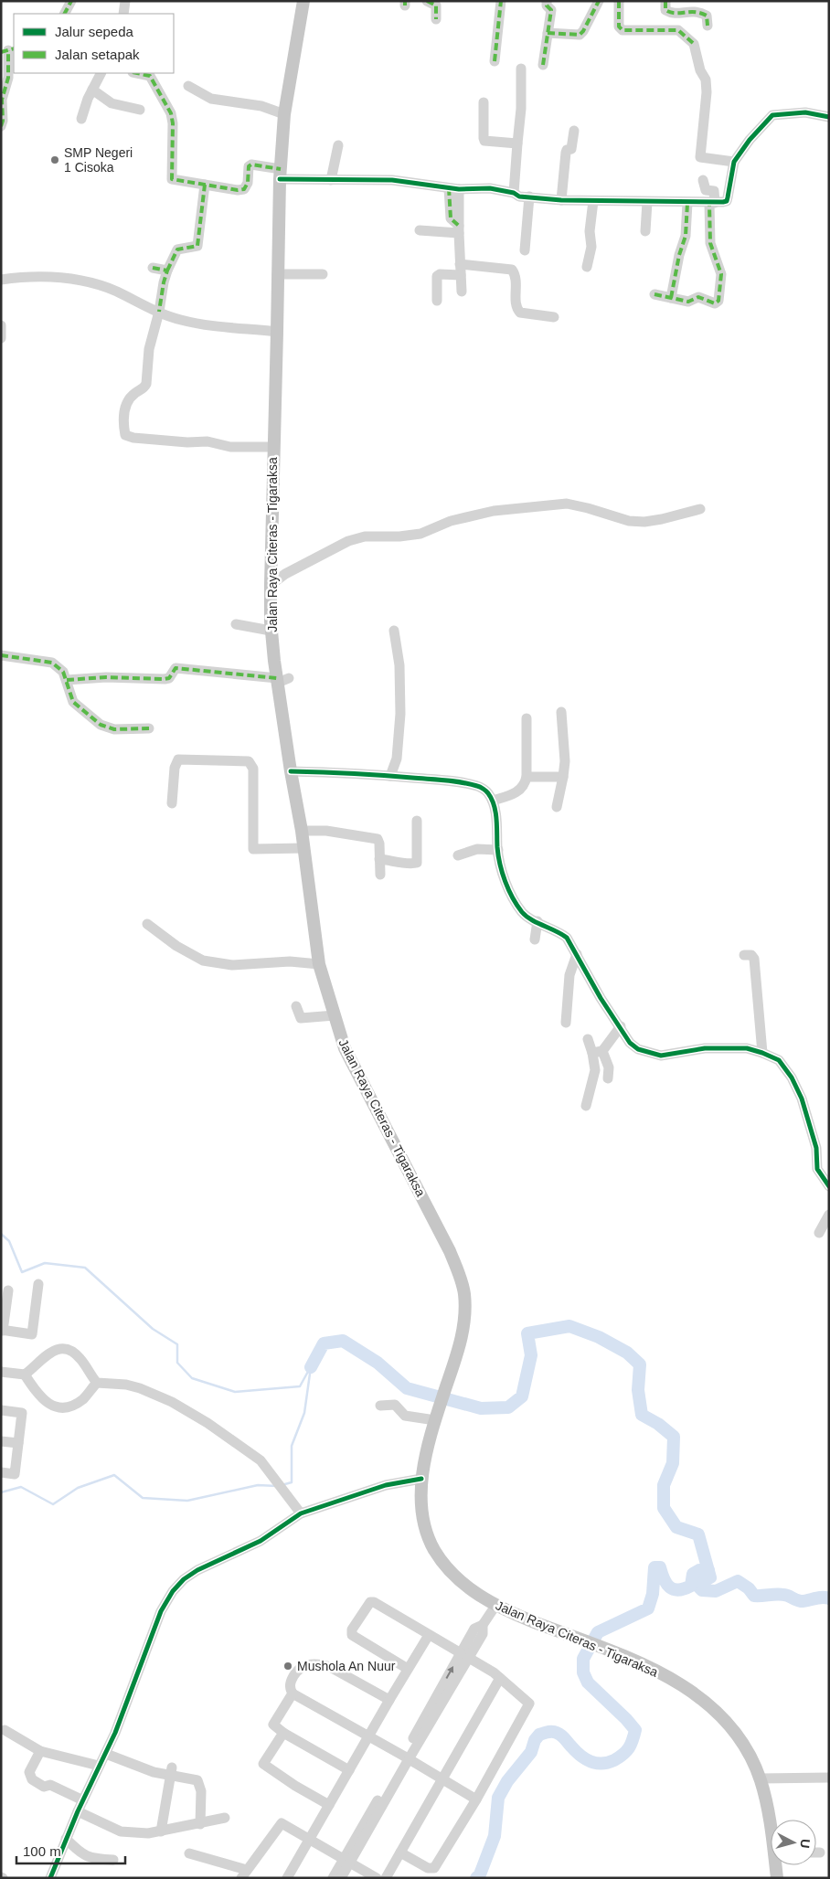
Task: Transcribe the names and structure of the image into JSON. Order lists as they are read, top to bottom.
{
  "streets": {
    "main road": ["Jalan Raya Citeras - Tigaraksa"]
  },
  "places": ["SMP Negeri 1 Cisoka", "Mushola An Nuur"],
  "legend": ["Jalur sepeda", "Jalan setapak"],
  "scale_bar": "100 m",
  "north": "right"
}
